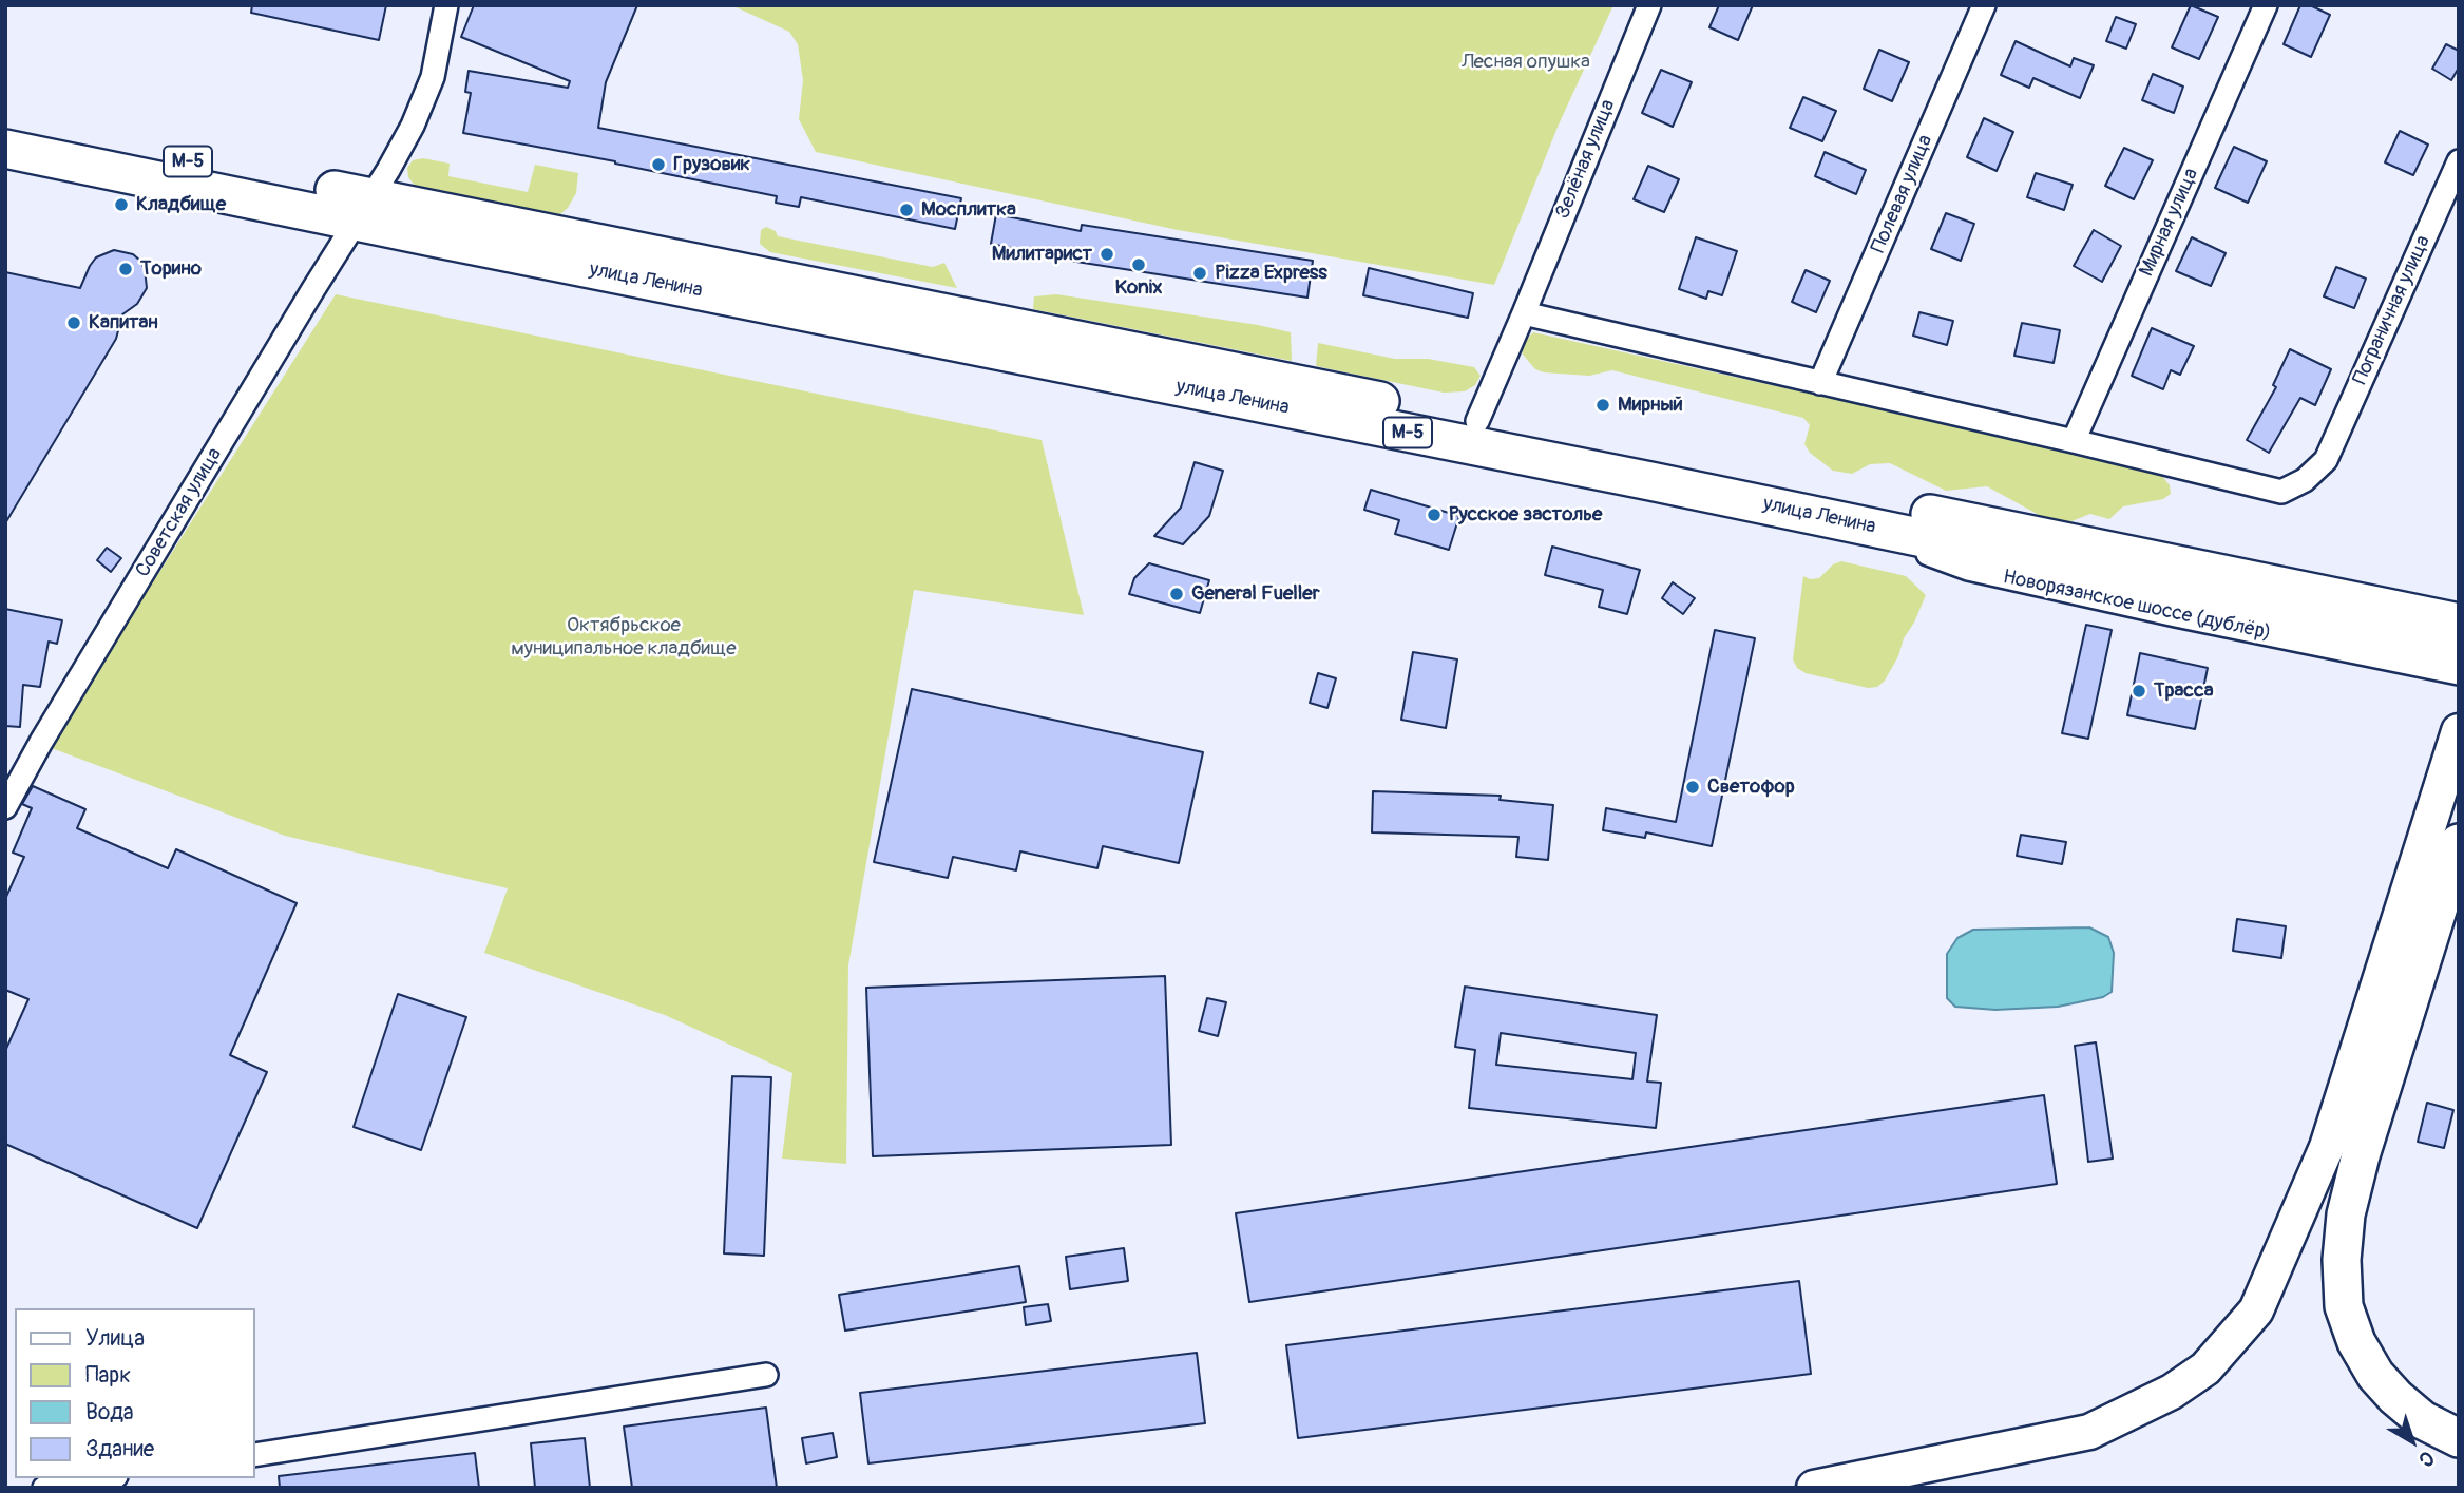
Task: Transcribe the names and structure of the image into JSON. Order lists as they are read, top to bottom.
{
  "streets": {
    "main road": ["М-5", "улица Ленина"],
    "street": [
      "Зелёная улица",
      "Полевая улица",
      "Мирная улица",
      "Пограничная улица",
      "Советская улица",
      "Новорязанское шоссе (дублёр)"
    ]
  },
  "crossings": [
    ["Зелёная улица", "улица Ленина"],
    ["Мирная улица", "Пограничная улица"],
    ["улица Ленина", "Советская улица"],
    ["улица Ленина", "Новорязанское шоссе (дублёр)"]
  ],
  "parks": ["Лесная опушка", "Октябрьское муниципальное кладбище"],
  "places": [
    "Грузовик",
    "Кладбище",
    "Мосплитка",
    "Милитарист",
    "Konix",
    "Торино",
    "Pizza Express",
    "Капитан",
    "Мирный",
    "Русское застолье",
    "General Fueller",
    "Трасса",
    "Светофор"
  ],
  "legend": [
    "Улица",
    "Парк",
    "Вода",
    "Здание"
  ],
  "north": "bottom right"
}
